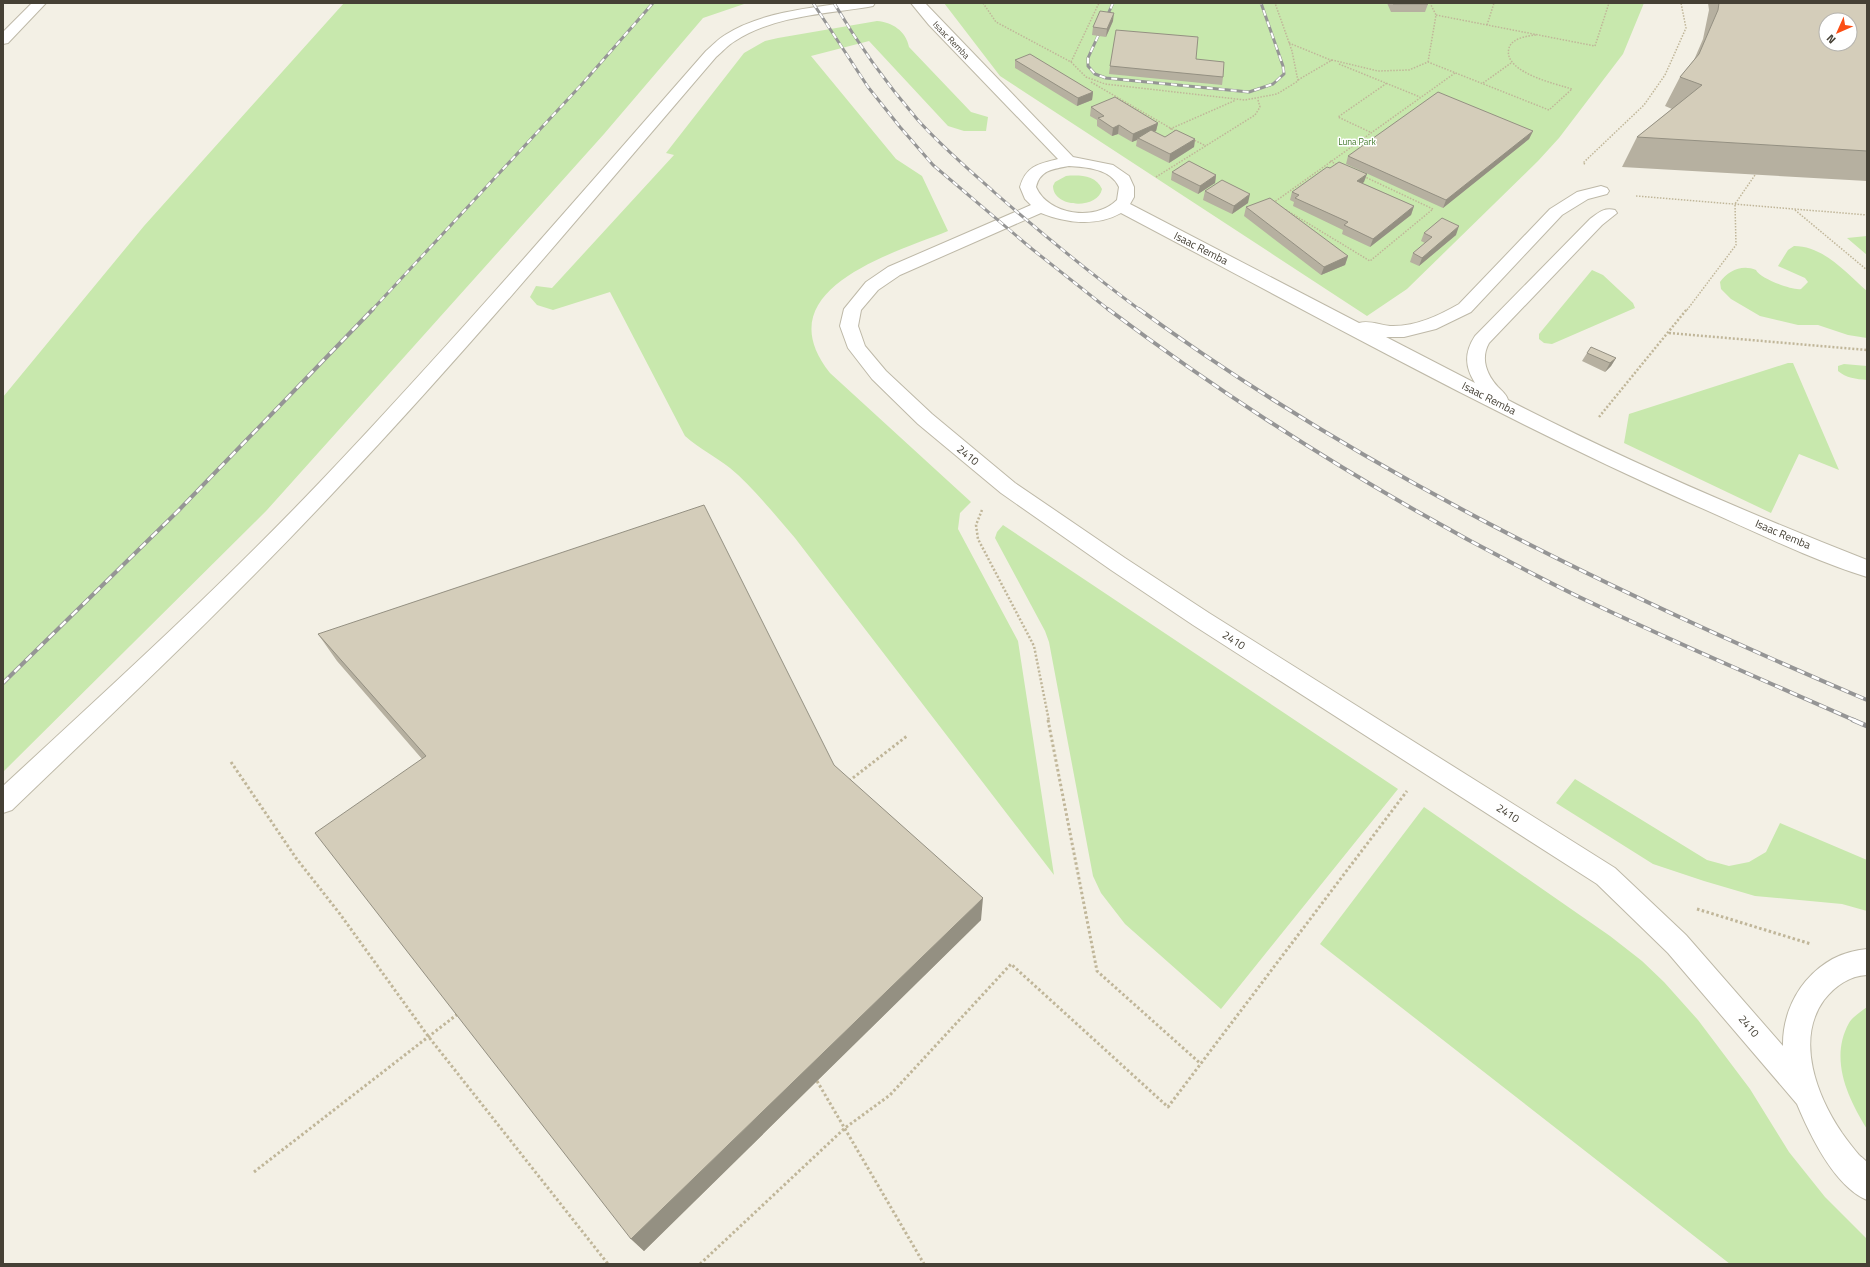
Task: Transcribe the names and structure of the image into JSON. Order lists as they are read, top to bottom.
{
  "streets": {
    "street": ["Isaac Remba", "2410"]
  },
  "crossings": [
    ["Isaac Remba", "2410"]
  ],
  "parks": ["Luna Park"],
  "north": "bottom left"
}
